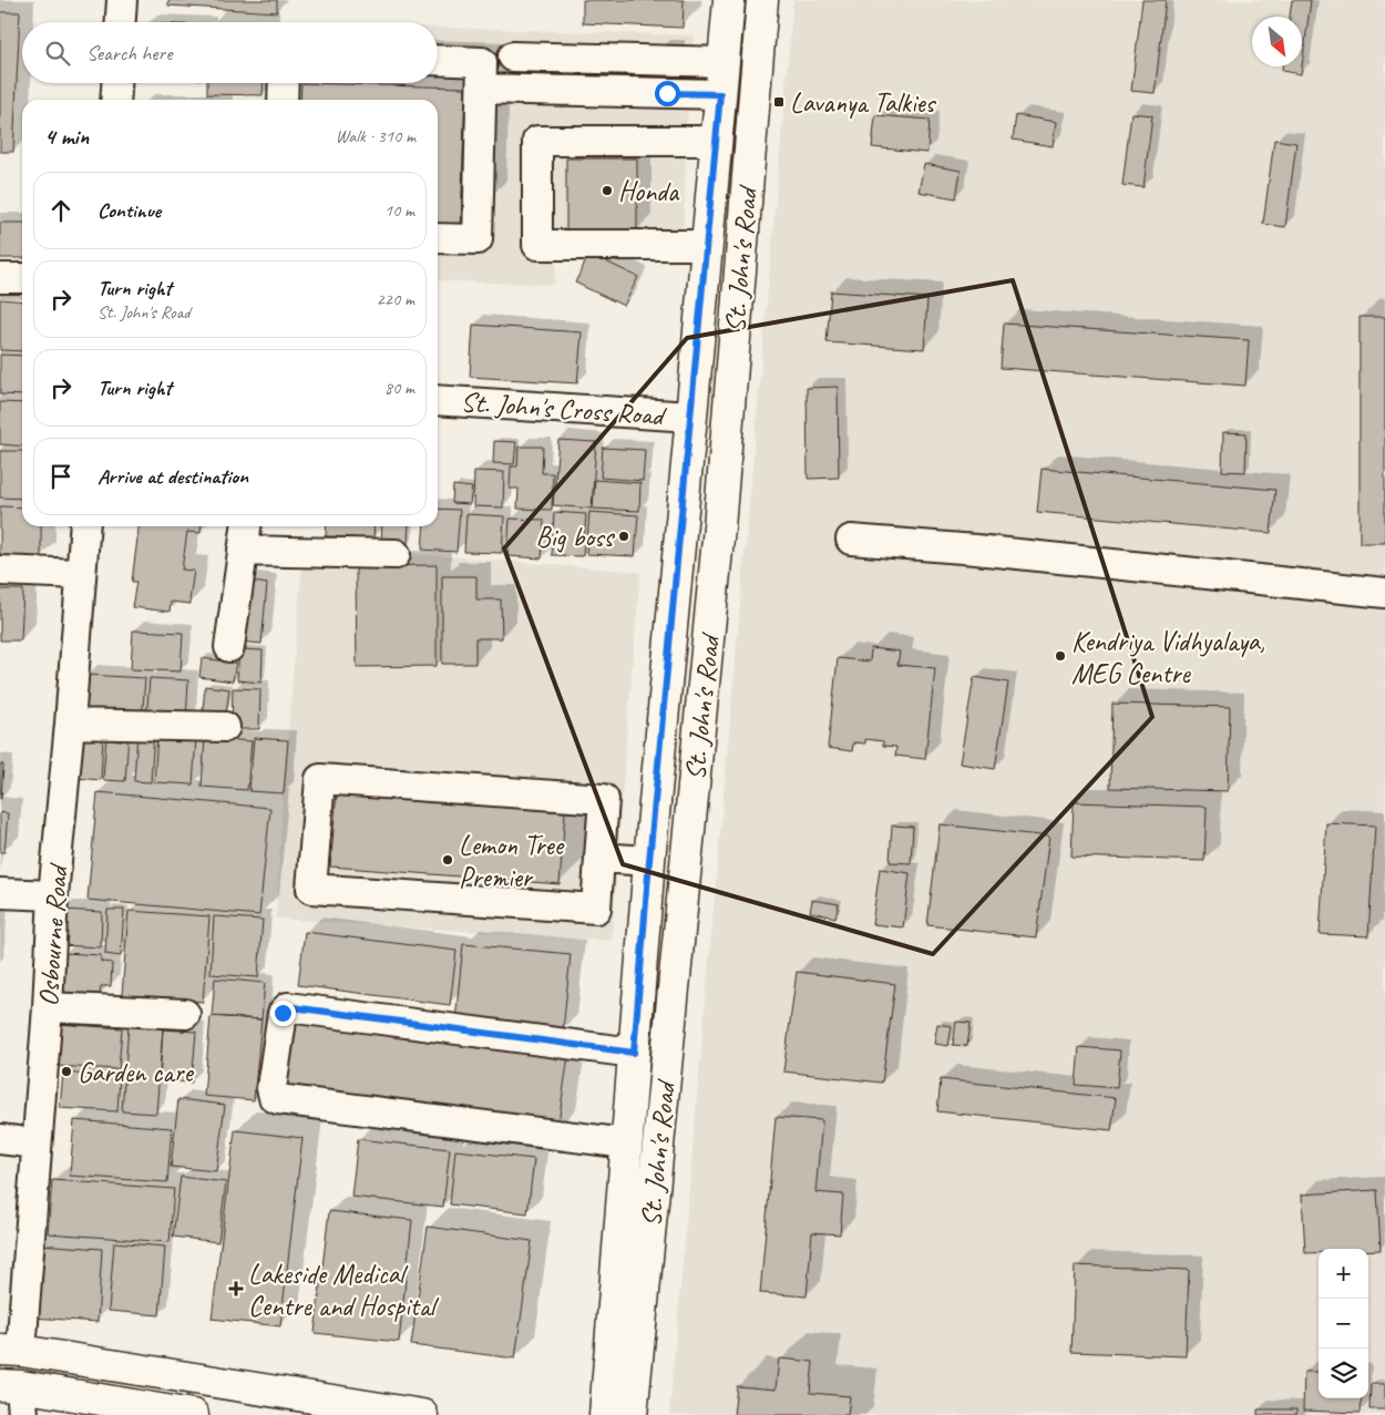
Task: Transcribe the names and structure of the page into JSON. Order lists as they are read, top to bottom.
{
  "streets": {
    "main road": ["St. John's Road"],
    "street": ["St. John's Cross Road", "Osbourne Road"]
  },
  "crossings": [
    ["St. John's Road", "St. John's Cross Road"]
  ],
  "places": {
    "transit": ["Lavanya Talkies"],
    "other": [
      "Honda",
      "Big boss",
      "Kendriya Vidhyalaya, MEG Centre",
      "Lemon Tree Premier",
      "Garden care"
    ],
    "health": ["Lakeside Medical Centre and Hospital"]
  },
  "north": "bottom right",
  "page": {
    "search": "Search here",
    "heading": ["4 min", "Walk · 310 m"],
    "list": [
      ["Continue", "10 m"],
      ["Turn right", "St. John's Road", "220 m"],
      ["Turn right", "80 m"],
      "Arrive at destination"
    ],
    "map_buttons": ["+", "−"]
  }
}
